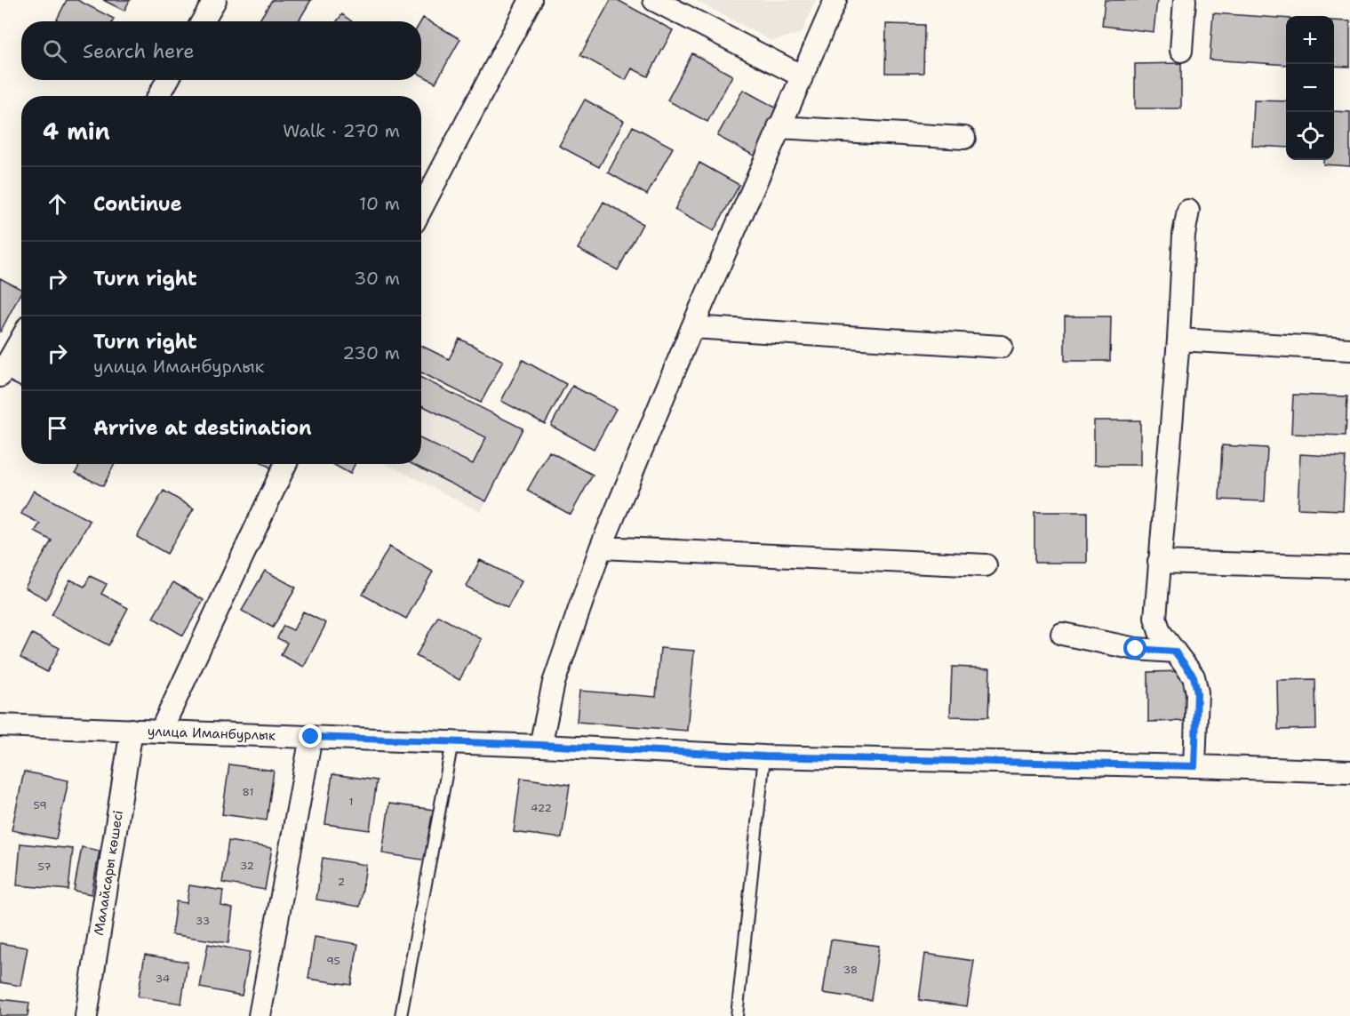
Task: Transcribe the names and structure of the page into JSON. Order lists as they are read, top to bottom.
{
  "streets": {
    "street": ["улица Иманбурлык", "Малайсары көшесі"]
  },
  "crossings": [
    ["улица Иманбурлык", "Малайсары көшесі"]
  ],
  "house_numbers": [
    "81",
    "1",
    "59",
    "422",
    "32",
    "57",
    "2",
    "33",
    "95",
    "38",
    "34"
  ],
  "page": {
    "map_buttons": ["+", "−"],
    "search": "Search here",
    "heading": ["4 min", "Walk · 270 m"],
    "list": [
      ["Continue", "10 m"],
      ["Turn right", "30 m"],
      ["Turn right", "улица Иманбурлык", "230 m"],
      "Arrive at destination"
    ]
  }
}
